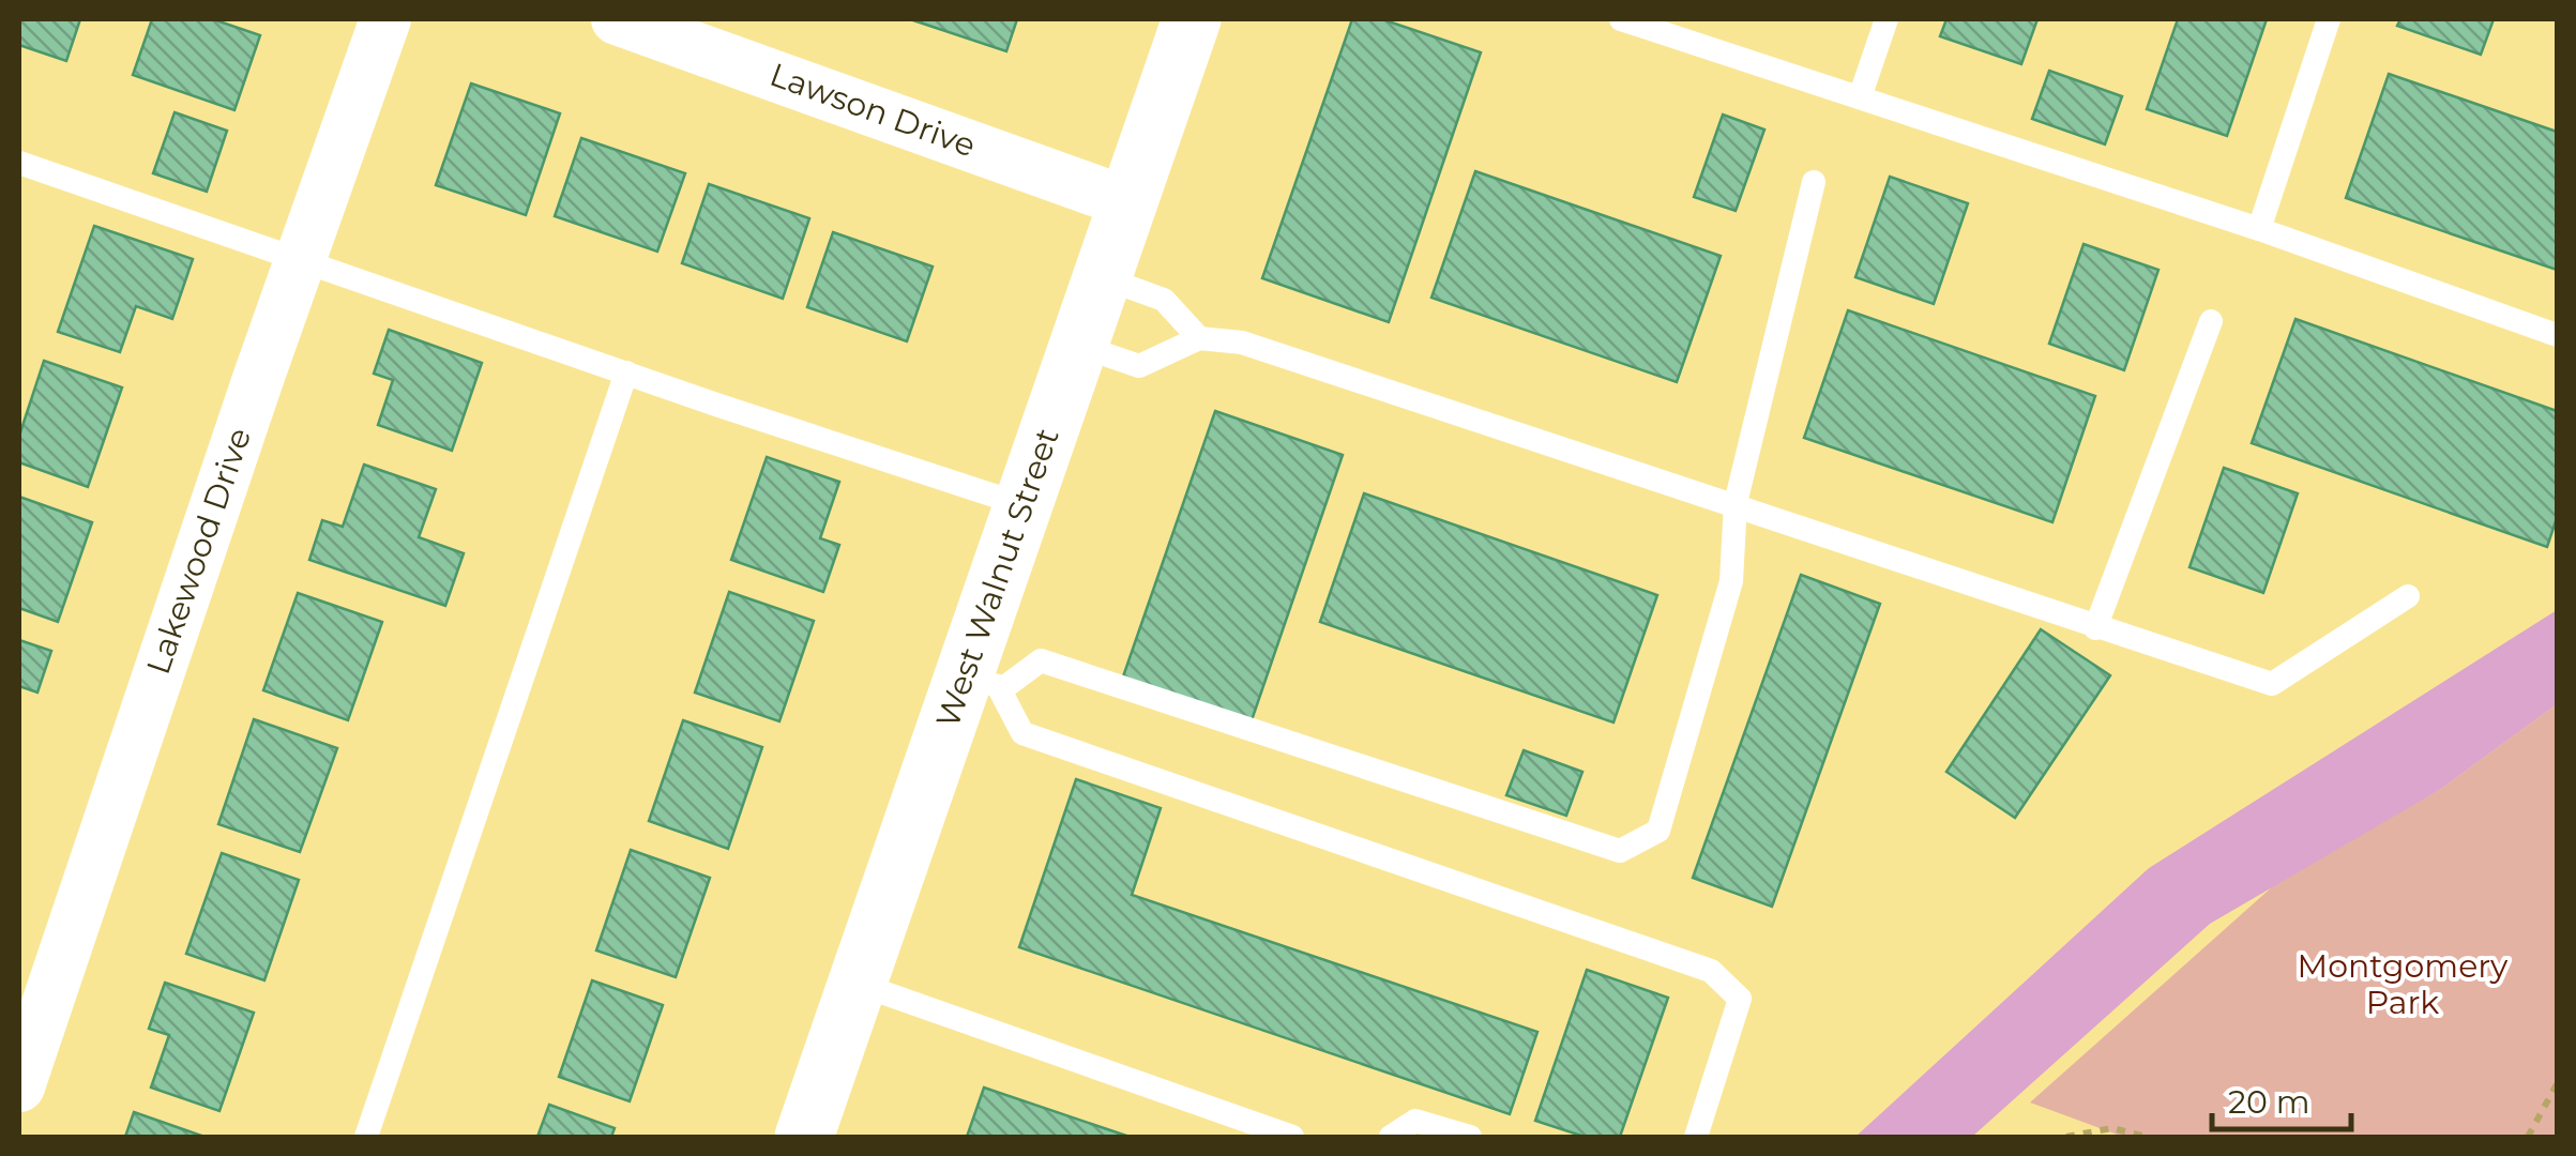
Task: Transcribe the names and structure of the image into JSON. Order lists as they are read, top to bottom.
{
  "streets": {
    "main road": ["West Walnut Street"],
    "street": ["Lawson Drive", "Lakewood Drive"]
  },
  "crossings": [
    ["Lawson Drive", "West Walnut Street"]
  ],
  "parks": ["Montgomery Park"],
  "scale_bar": "20 m"
}
